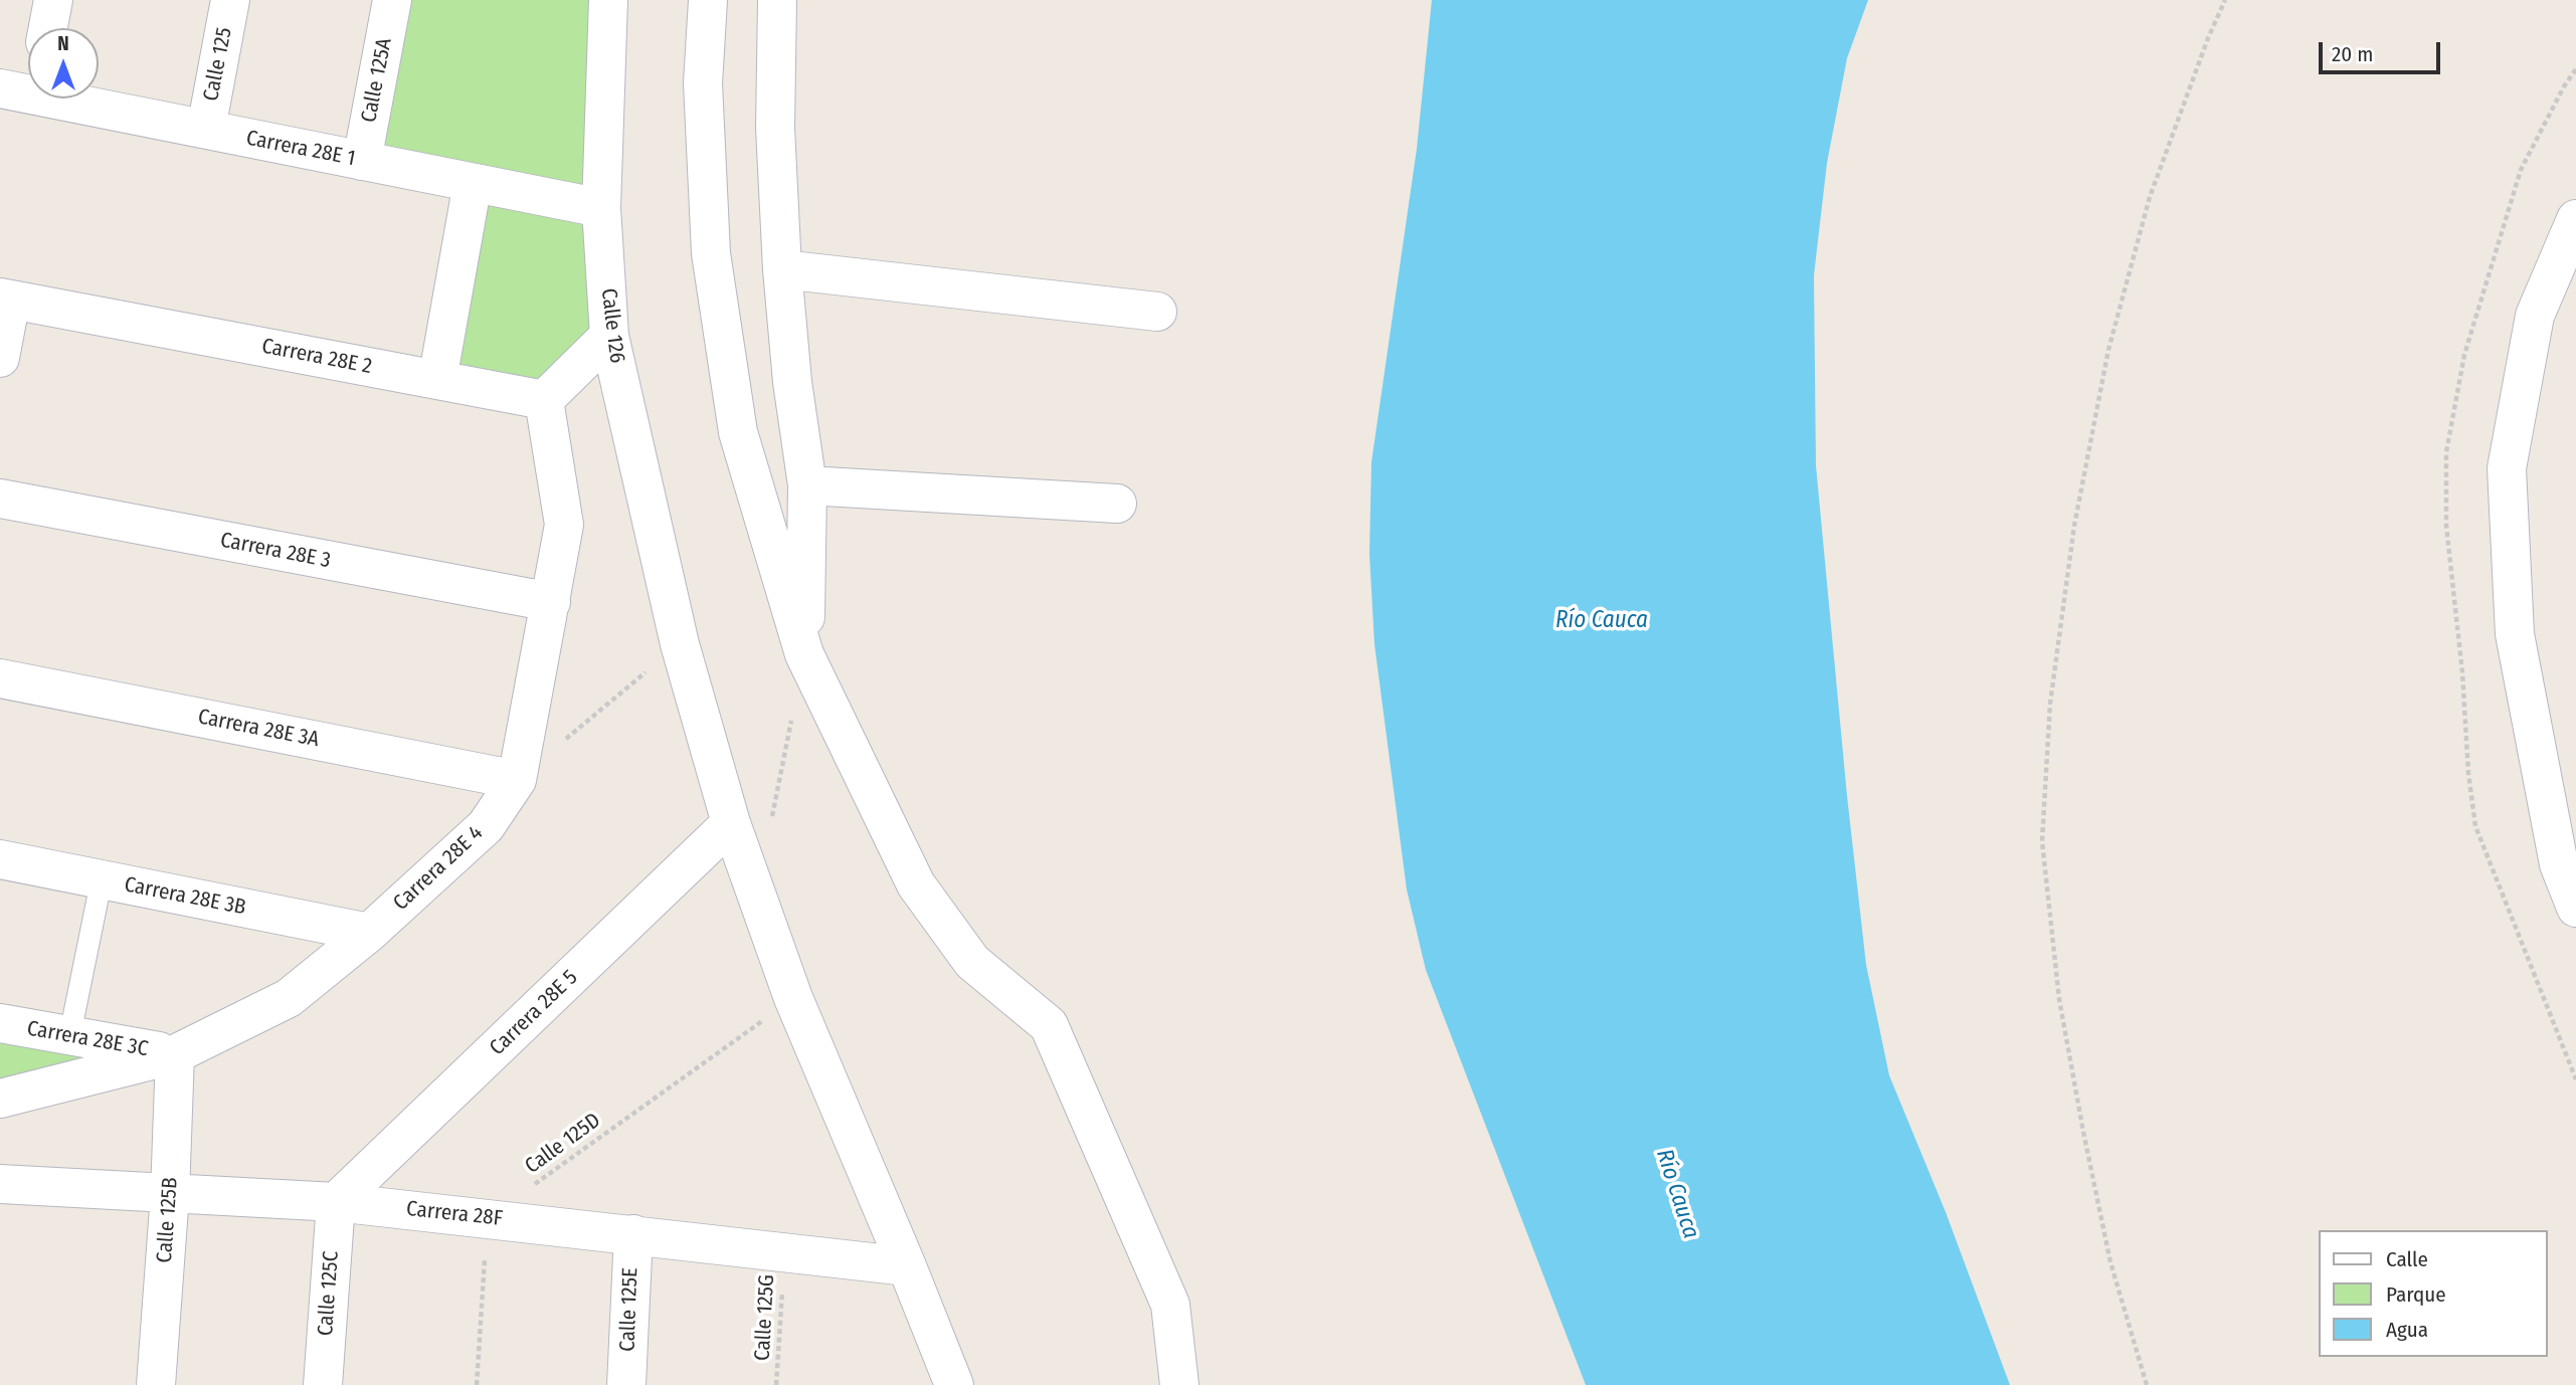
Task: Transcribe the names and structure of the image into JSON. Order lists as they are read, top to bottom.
{
  "streets": {
    "street": [
      "Calle 125",
      "Calle 125A",
      "Carrera 28E 1",
      "Calle 126",
      "Carrera 28E 2",
      "Carrera 28E 3",
      "Carrera 28E 3A",
      "Carrera 28E 4",
      "Carrera 28E 3B",
      "Carrera 28E 5",
      "Carrera 28E 3C",
      "Carrera 28F",
      "Calle 125B",
      "Calle 125C",
      "Calle 125E"
    ],
    "path": ["Calle 125D", "Calle 125G"]
  },
  "crossings": [
    ["Calle 125", "Carrera 28E 1"],
    ["Calle 125A", "Carrera 28E 1"],
    ["Carrera 28E 1", "Calle 126"],
    ["Calle 126", "Carrera 28E 5"],
    ["Calle 126", "Calle 125D"],
    ["Calle 126", "Carrera 28F"],
    ["Carrera 28E 2", "Carrera 28E 4"],
    ["Carrera 28E 3", "Carrera 28E 4"],
    ["Carrera 28E 3A", "Carrera 28E 4"],
    ["Carrera 28E 4", "Carrera 28E 3B"],
    ["Carrera 28E 4", "Carrera 28E 3C"],
    ["Carrera 28E 4", "Calle 125B"],
    ["Carrera 28E 5", "Carrera 28F"],
    ["Carrera 28E 5", "Calle 125C"],
    ["Carrera 28E 3C", "Calle 125B"],
    ["Calle 125D", "Carrera 28F"],
    ["Carrera 28F", "Calle 125B"],
    ["Carrera 28F", "Calle 125C"],
    ["Carrera 28F", "Calle 125E"],
    ["Carrera 28F", "Calle 125G"]
  ],
  "water": ["Río Cauca"],
  "legend": ["Calle", "Parque", "Agua"],
  "scale_bar": "20 m",
  "north": "top"
}
